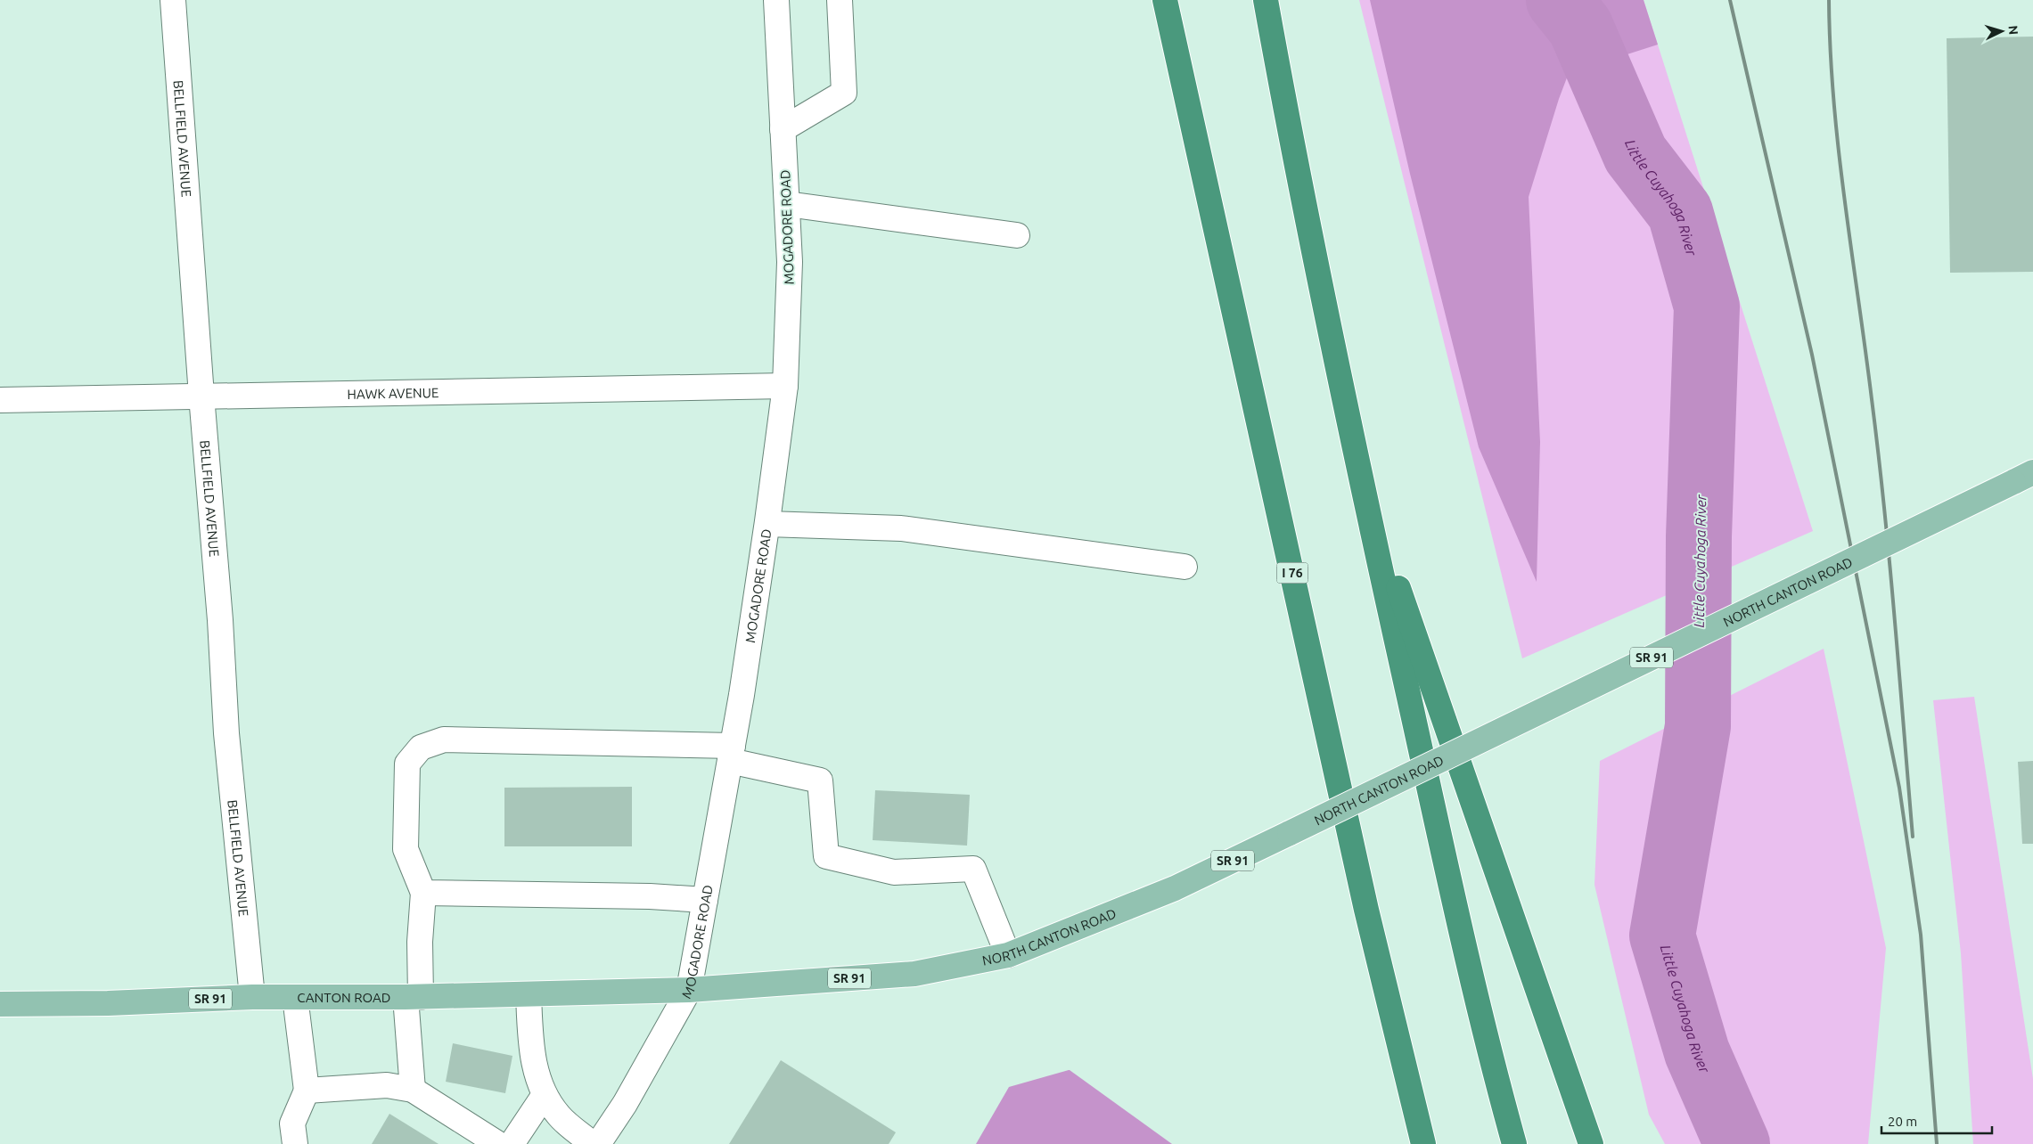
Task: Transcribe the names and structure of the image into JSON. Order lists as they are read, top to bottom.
{
  "streets": {
    "highway": ["I 76"],
    "main road": ["NORTH CANTON ROAD", "SR 91", "CANTON ROAD"],
    "street": ["BELLFIELD AVENUE", "MOGADORE ROAD", "HAWK AVENUE"]
  },
  "crossings": [
    ["BELLFIELD AVENUE", "HAWK AVENUE"],
    ["BELLFIELD AVENUE", "CANTON ROAD"],
    ["MOGADORE ROAD", "HAWK AVENUE"],
    ["MOGADORE ROAD", "NORTH CANTON ROAD"],
    ["MOGADORE ROAD", "CANTON ROAD"],
    ["NORTH CANTON ROAD", "CANTON ROAD"]
  ],
  "water": ["Little Cuyahoga River"],
  "scale_bar": "20 m",
  "north": "right"
}
